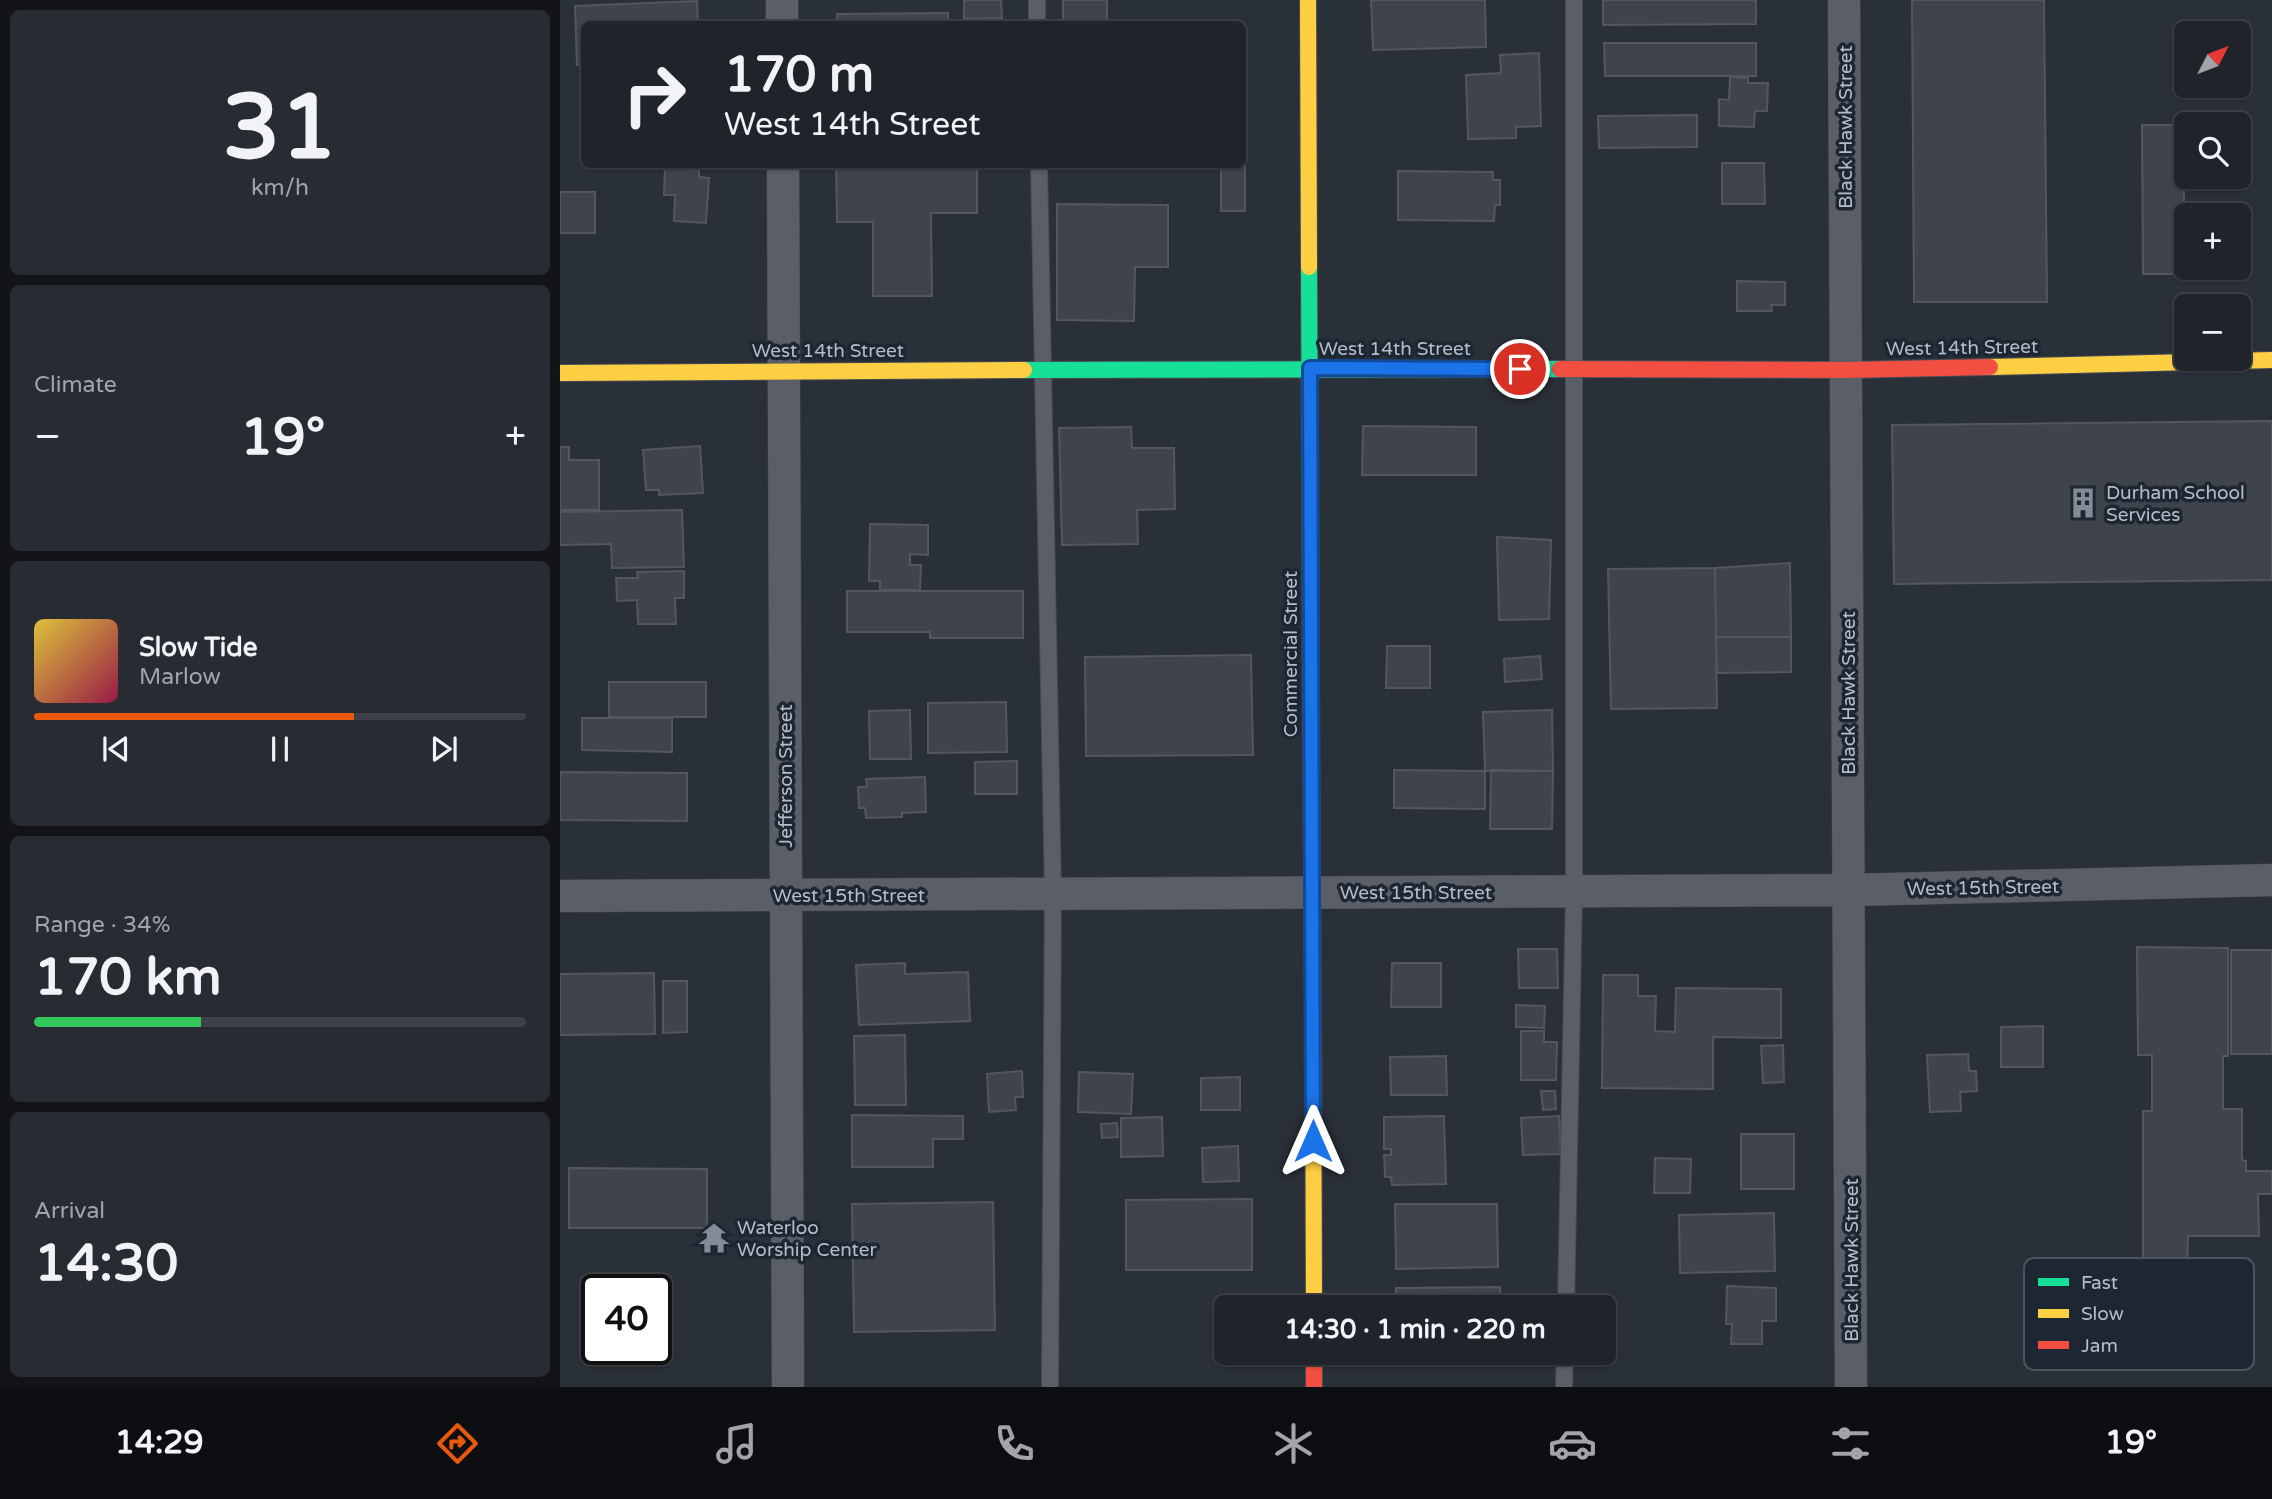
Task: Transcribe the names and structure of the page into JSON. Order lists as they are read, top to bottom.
{
  "streets": {
    "street": [
      "Black Hawk Street",
      "West 14th Street",
      "Commercial Street",
      "Jefferson Street",
      "West 15th Street"
    ]
  },
  "crossings": [
    ["Black Hawk Street", "West 14th Street"],
    ["Black Hawk Street", "West 15th Street"],
    ["West 14th Street", "Commercial Street"],
    ["West 14th Street", "Jefferson Street"],
    ["Commercial Street", "West 15th Street"],
    ["Jefferson Street", "West 15th Street"]
  ],
  "places": {
    "building": ["Durham School Services"],
    "temple": ["Waterloo Worship Center"]
  },
  "legend": ["Fast", "Slow", "Jam"],
  "north": "top right",
  "page": {
    "tile": [
      ["31", "km/h"],
      "Climate",
      ["Range · 34%", "170 km"],
      ["Arrival", "14:30"]
    ],
    "map_buttons": ["+", "−"],
    "turn": ["170 m", "West 14th Street"],
    "heat": ["−", "19°", "+"],
    "song": ["Slow Tide", "Marlow"],
    "limit": "40",
    "trip": "14:30 · 1 min · 220 m",
    "tabs": ["14:29", "19°"]
  }
}
